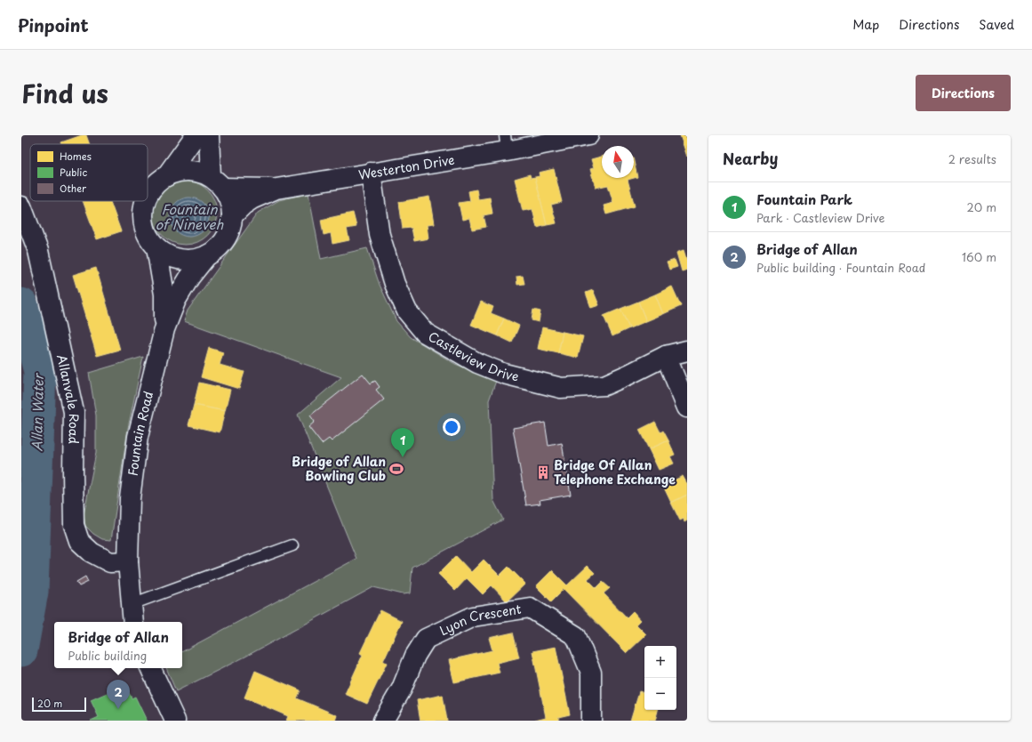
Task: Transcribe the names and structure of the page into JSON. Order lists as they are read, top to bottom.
{
  "streets": {
    "street": [
      "Westerton Drive",
      "Castleview Drive",
      "Allanvale Road",
      "Fountain Road",
      "Lyon Crescent"
    ]
  },
  "crossings": [
    ["Westerton Drive", "Castleview Drive"],
    ["Allanvale Road", "Fountain Road"]
  ],
  "water": ["Fountain of Nineveh", "Allan Water"],
  "places": {
    "sports": ["Bridge of Allan Bowling Club"],
    "building": ["Bridge Of Allan Telephone Exchange"]
  },
  "legend": ["Homes", "Public", "Other"],
  "scale_bar": "20 m",
  "north": "top",
  "page": {
    "header": "Pinpoint",
    "nav": ["Map", "Directions", "Saved"],
    "title": "Find us",
    "buttons": "Directions",
    "heading": ["Nearby", "2 results"],
    "list": [
      {
        "mark": "1",
        "name": "Fountain Park",
        "note": "Park · Castleview Drive",
        "value": "20 m"
      },
      {
        "mark": "2",
        "name": "Bridge of Allan",
        "note": "Public building · Fountain Road",
        "value": "160 m"
      }
    ],
    "pins": ["1", "2"],
    "popup": ["Bridge of Allan", "Public building"],
    "map_buttons": ["+", "−"],
    "scale": "20 m"
  }
}
